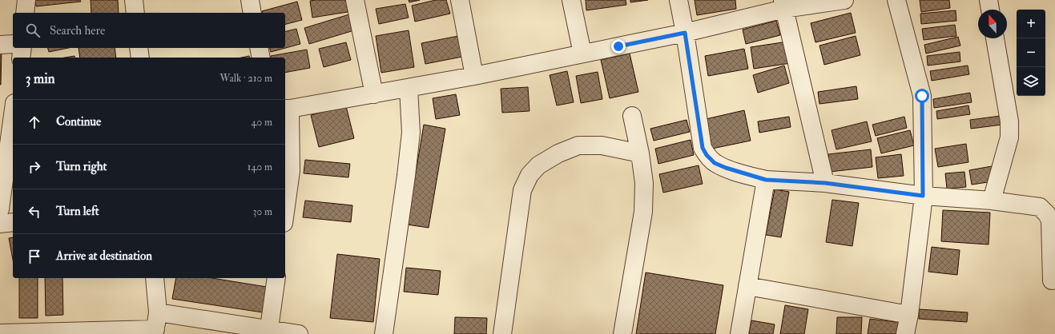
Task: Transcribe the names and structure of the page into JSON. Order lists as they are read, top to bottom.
{
  "north": "top",
  "page": {
    "map_buttons": ["+", "−"],
    "search": "Search here",
    "heading": ["3 min", "Walk · 210 m"],
    "list": [
      ["Continue", "40 m"],
      ["Turn right", "140 m"],
      ["Turn left", "30 m"],
      "Arrive at destination"
    ]
  }
}
